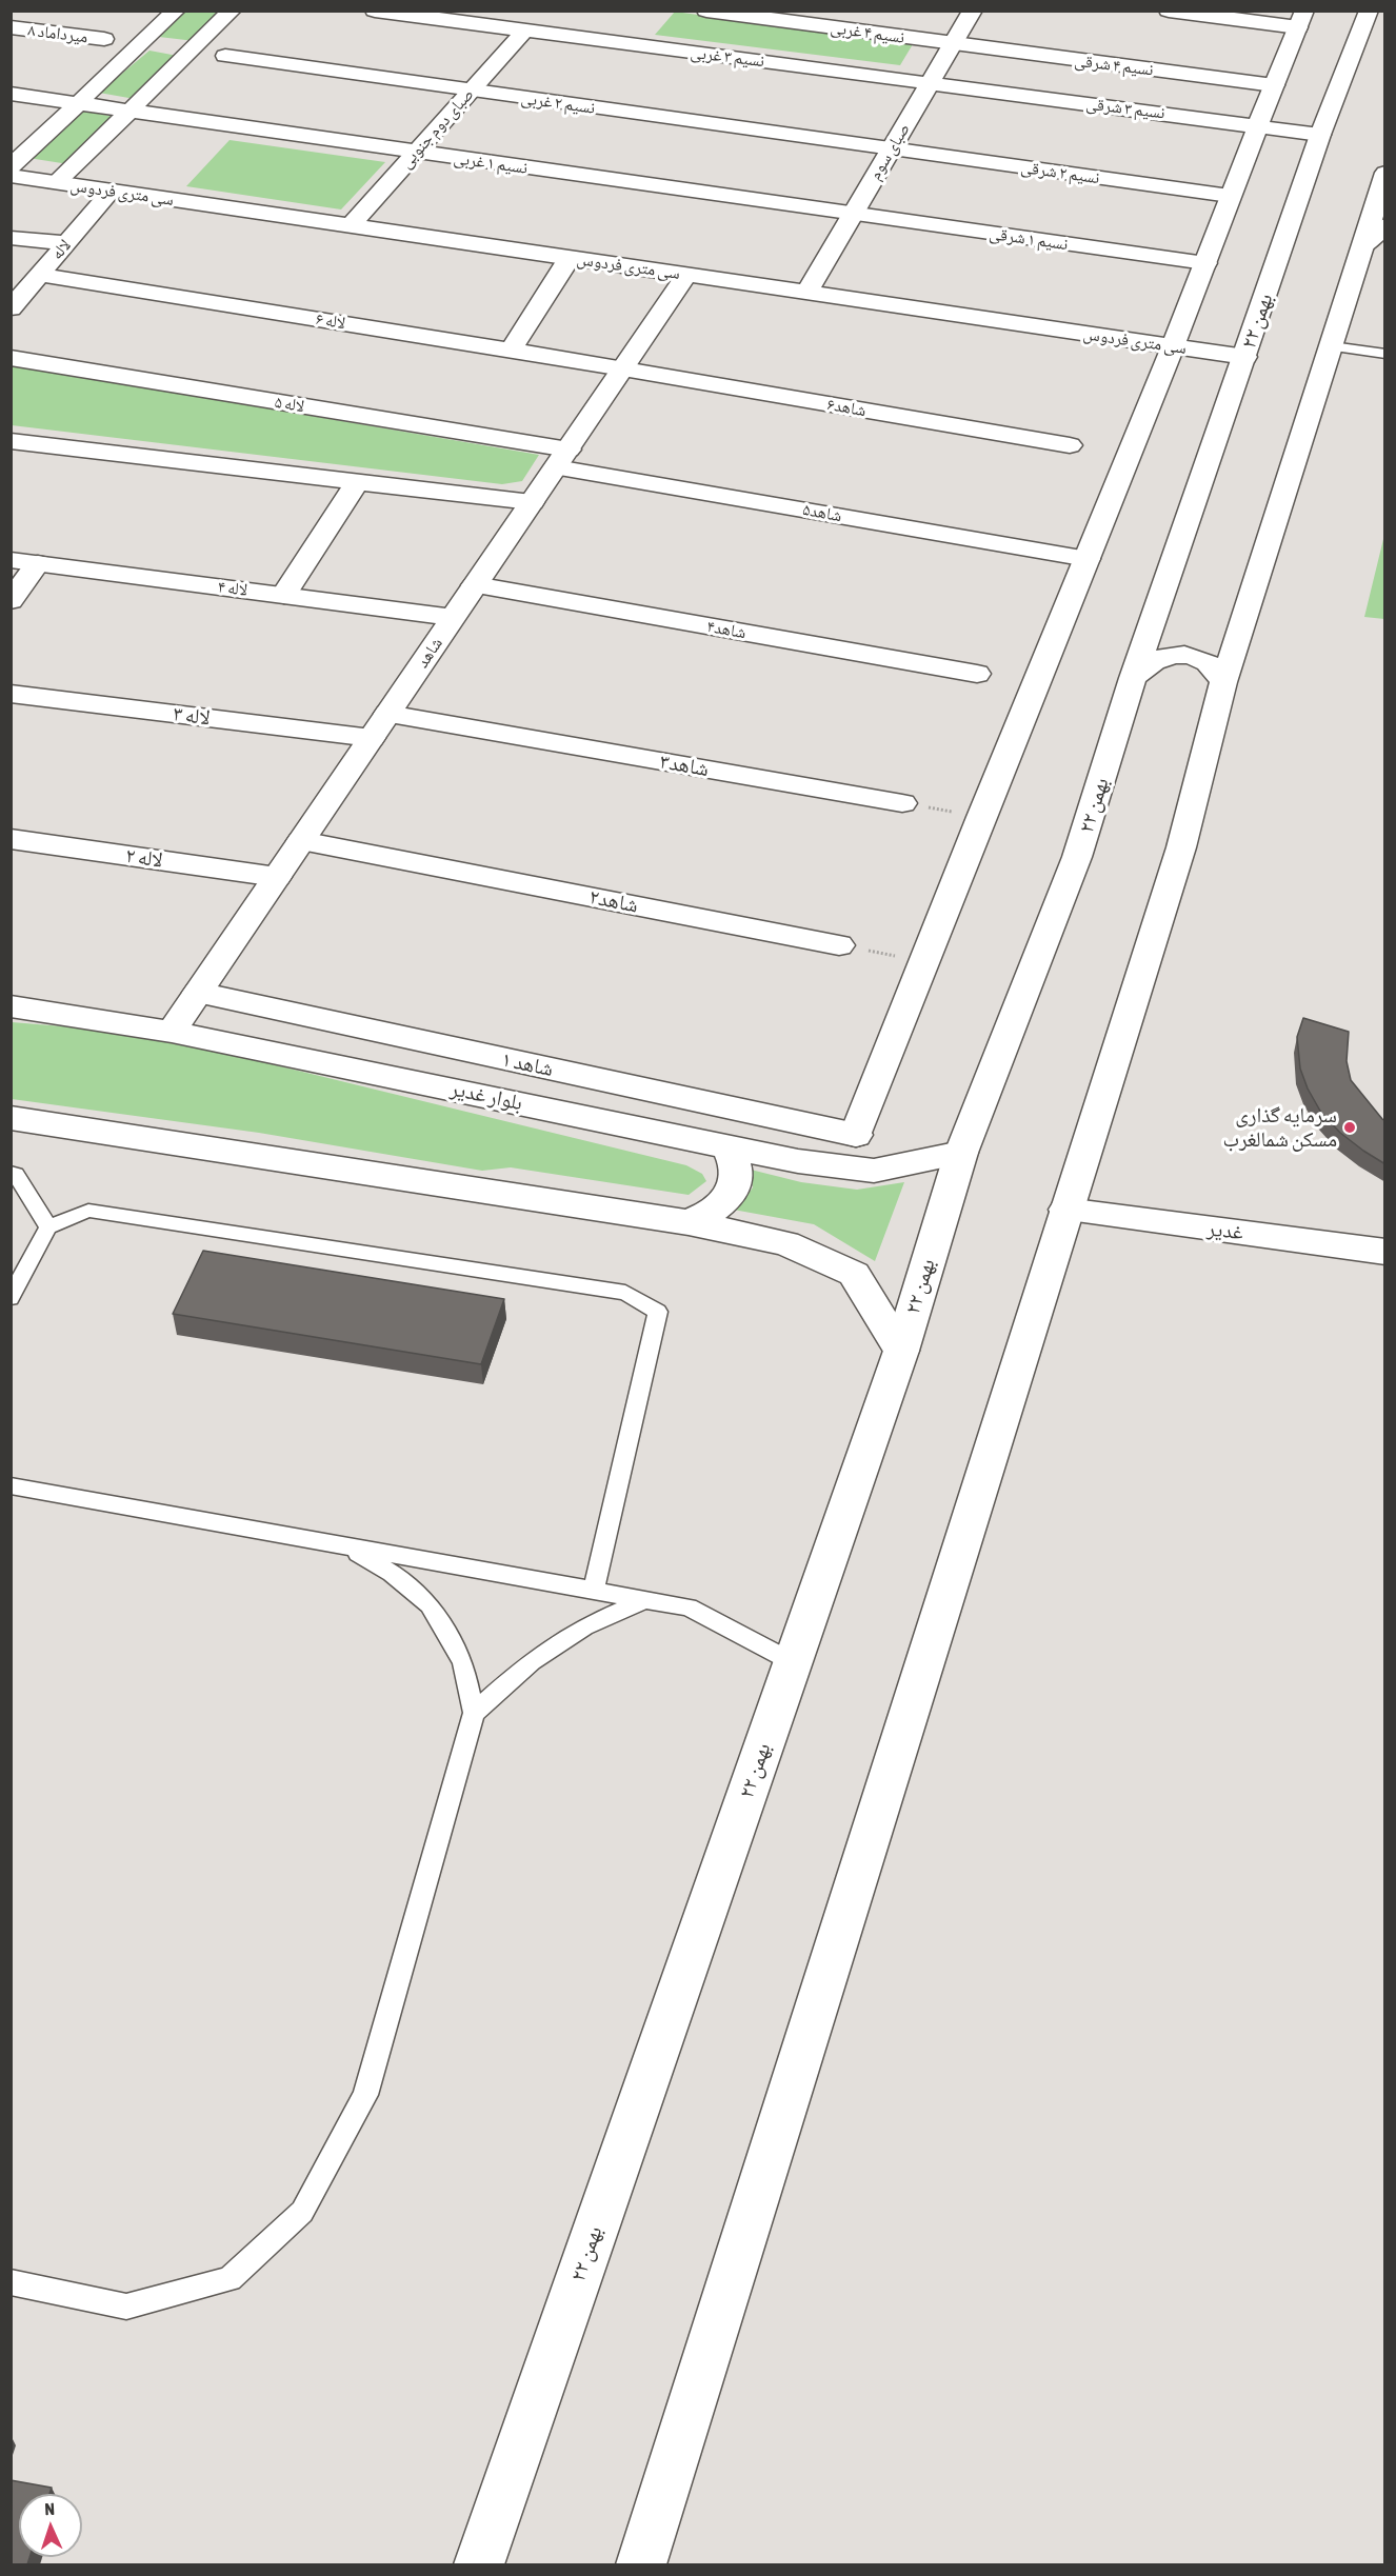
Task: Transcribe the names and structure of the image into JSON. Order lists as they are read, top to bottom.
{
  "streets": {
    "main road": [
      "نسیم ۴ غربی",
      "میرداماد ۸",
      "نسیم ۳ غربی",
      "نسیم ۴ شرقی",
      "نسیم ۲ غربی",
      "نسیم ۳ شرقی",
      "صبای دوم جنوبی",
      "صبای سوم",
      "نسیم ۱ غربی",
      "نسیم ۲ شرقی",
      "سی متری فردوس",
      "نسیم ۱ شرقی",
      "لاله",
      "لاله ۶",
      "۲۲ بهمن",
      "لاله ۵",
      "شاهد۶",
      "شاهد۵",
      "لاله ۴",
      "شاهد۴",
      "شاهد",
      "لاله ۳",
      "شاهد۳",
      "لاله ۲",
      "شاهد۲",
      "شاهد ۱",
      "بلوار غدیر",
      "غدیر"
    ]
  },
  "crossings": [
    ["نسیم ۴ غربی", "نسیم ۴ شرقی"],
    ["نسیم ۴ غربی", "صبای سوم"],
    ["نسیم ۳ غربی", "نسیم ۳ شرقی"],
    ["نسیم ۳ غربی", "صبای دوم جنوبی"],
    ["نسیم ۳ غربی", "صبای سوم"],
    ["نسیم ۴ شرقی", "صبای سوم"],
    ["نسیم ۲ غربی", "صبای دوم جنوبی"],
    ["نسیم ۲ غربی", "صبای سوم"],
    ["نسیم ۲ غربی", "نسیم ۲ شرقی"],
    ["نسیم ۳ شرقی", "صبای سوم"],
    ["نسیم ۳ شرقی", "۲۲ بهمن"],
    ["صبای دوم جنوبی", "نسیم ۱ غربی"],
    ["صبای دوم جنوبی", "سی متری فردوس"],
    ["صبای سوم", "نسیم ۱ غربی"],
    ["صبای سوم", "نسیم ۲ شرقی"],
    ["صبای سوم", "سی متری فردوس"],
    ["صبای سوم", "نسیم ۱ شرقی"],
    ["نسیم ۱ غربی", "نسیم ۱ شرقی"],
    ["سی متری فردوس", "لاله"],
    ["سی متری فردوس", "۲۲ بهمن"],
    ["سی متری فردوس", "شاهد"],
    ["لاله", "لاله ۶"],
    ["لاله ۶", "شاهد۶"],
    ["لاله ۶", "شاهد"],
    ["۲۲ بهمن", "بلوار غدیر"],
    ["لاله ۵", "شاهد۵"],
    ["لاله ۵", "شاهد"],
    ["شاهد۶", "شاهد"],
    ["شاهد۵", "شاهد"],
    ["لاله ۴", "شاهد"],
    ["شاهد۴", "شاهد"],
    ["شاهد", "لاله ۳"],
    ["شاهد", "شاهد۳"],
    ["شاهد", "لاله ۲"],
    ["شاهد", "شاهد۲"],
    ["شاهد", "شاهد ۱"],
    ["شاهد", "بلوار غدیر"]
  ],
  "places": ["سرمایه گذاری مسکن شمالغرب"],
  "north": "top"
}
